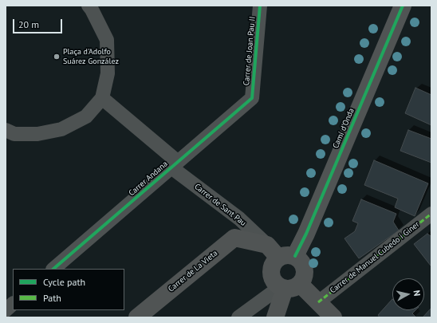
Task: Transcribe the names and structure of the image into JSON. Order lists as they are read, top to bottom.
{
  "streets": {
    "street": [
      "Carrer de Joan Pau II",
      "Camí d'Onda",
      "Carrer Andana",
      "Carrer de Sant Pau",
      "Carrer de Manuel Cubedo i Giner",
      "Carrer de La Vieta"
    ]
  },
  "crossings": [
    ["Carrer de Joan Pau II", "Carrer Andana"],
    ["Camí d'Onda", "Carrer de Sant Pau"],
    ["Carrer Andana", "Carrer de Sant Pau"],
    ["Carrer de Sant Pau", "Carrer de La Vieta"]
  ],
  "places": ["Plaça d'Adolfo Suárez González"],
  "legend": ["Cycle path", "Path"],
  "scale_bar": "20 m",
  "north": "right"
}
